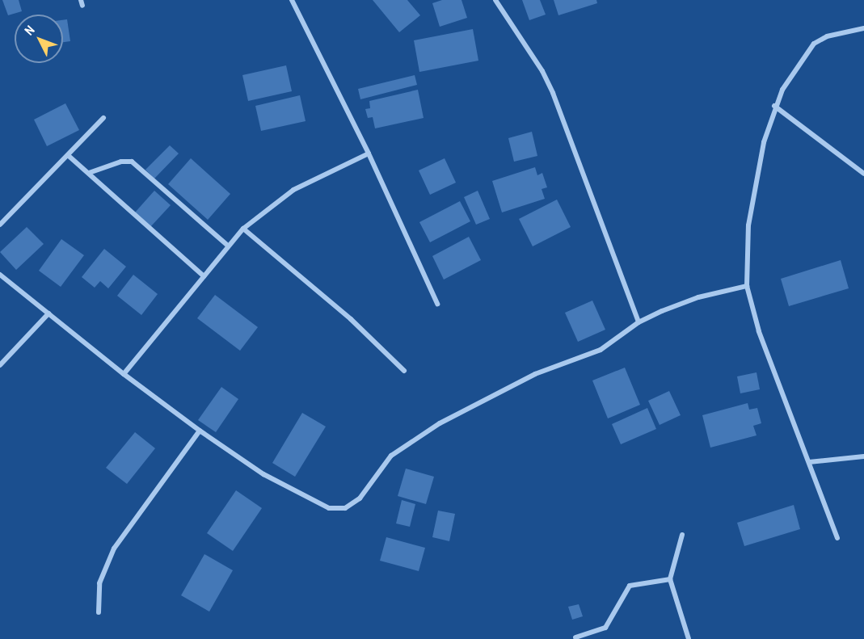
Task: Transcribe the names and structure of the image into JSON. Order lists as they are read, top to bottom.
{
  "north": "top left"
}
